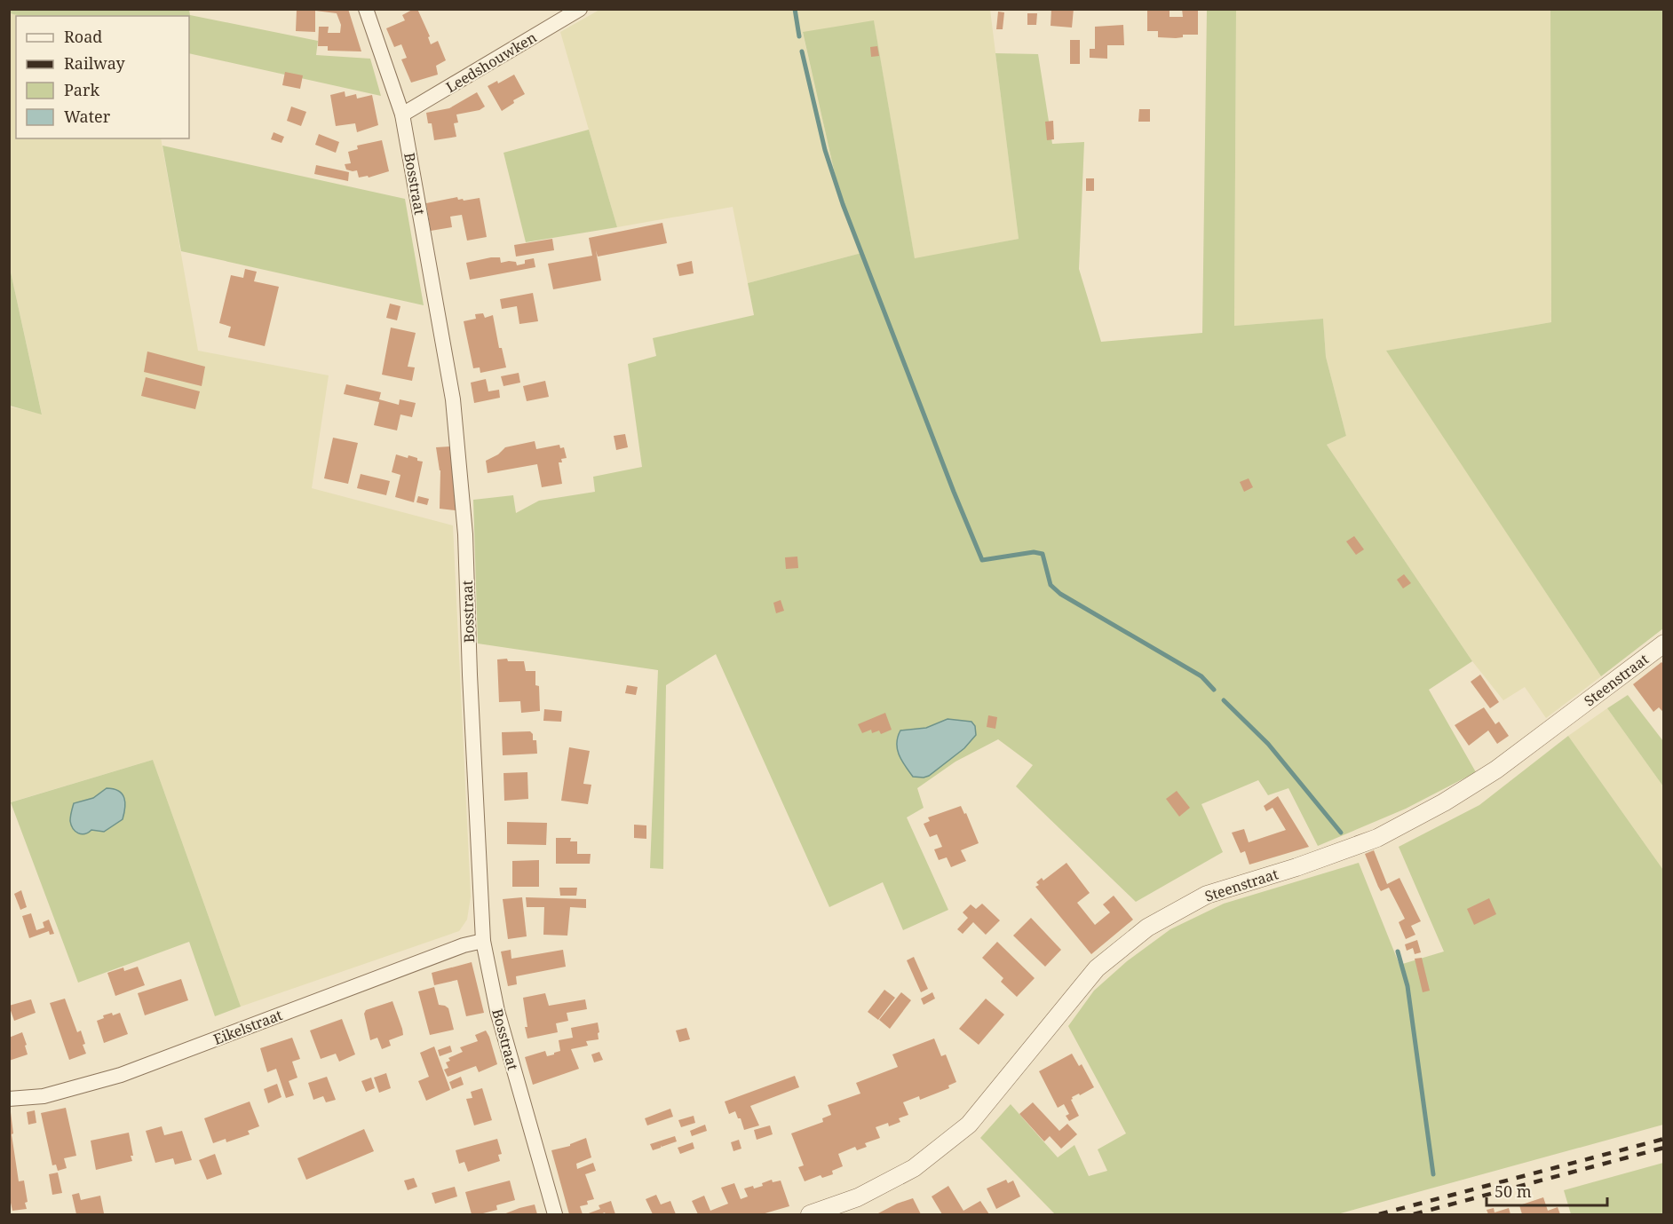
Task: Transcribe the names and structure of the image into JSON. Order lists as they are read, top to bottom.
{
  "streets": {
    "street": [
      "Leedshouwken",
      "Bosstraat",
      "Steenstraat",
      "Eikelstraat"
    ]
  },
  "crossings": [
    ["Leedshouwken", "Bosstraat"],
    ["Bosstraat", "Eikelstraat"]
  ],
  "legend": [
    "Road",
    "Railway",
    "Park",
    "Water"
  ],
  "scale_bar": "50 m"
}
